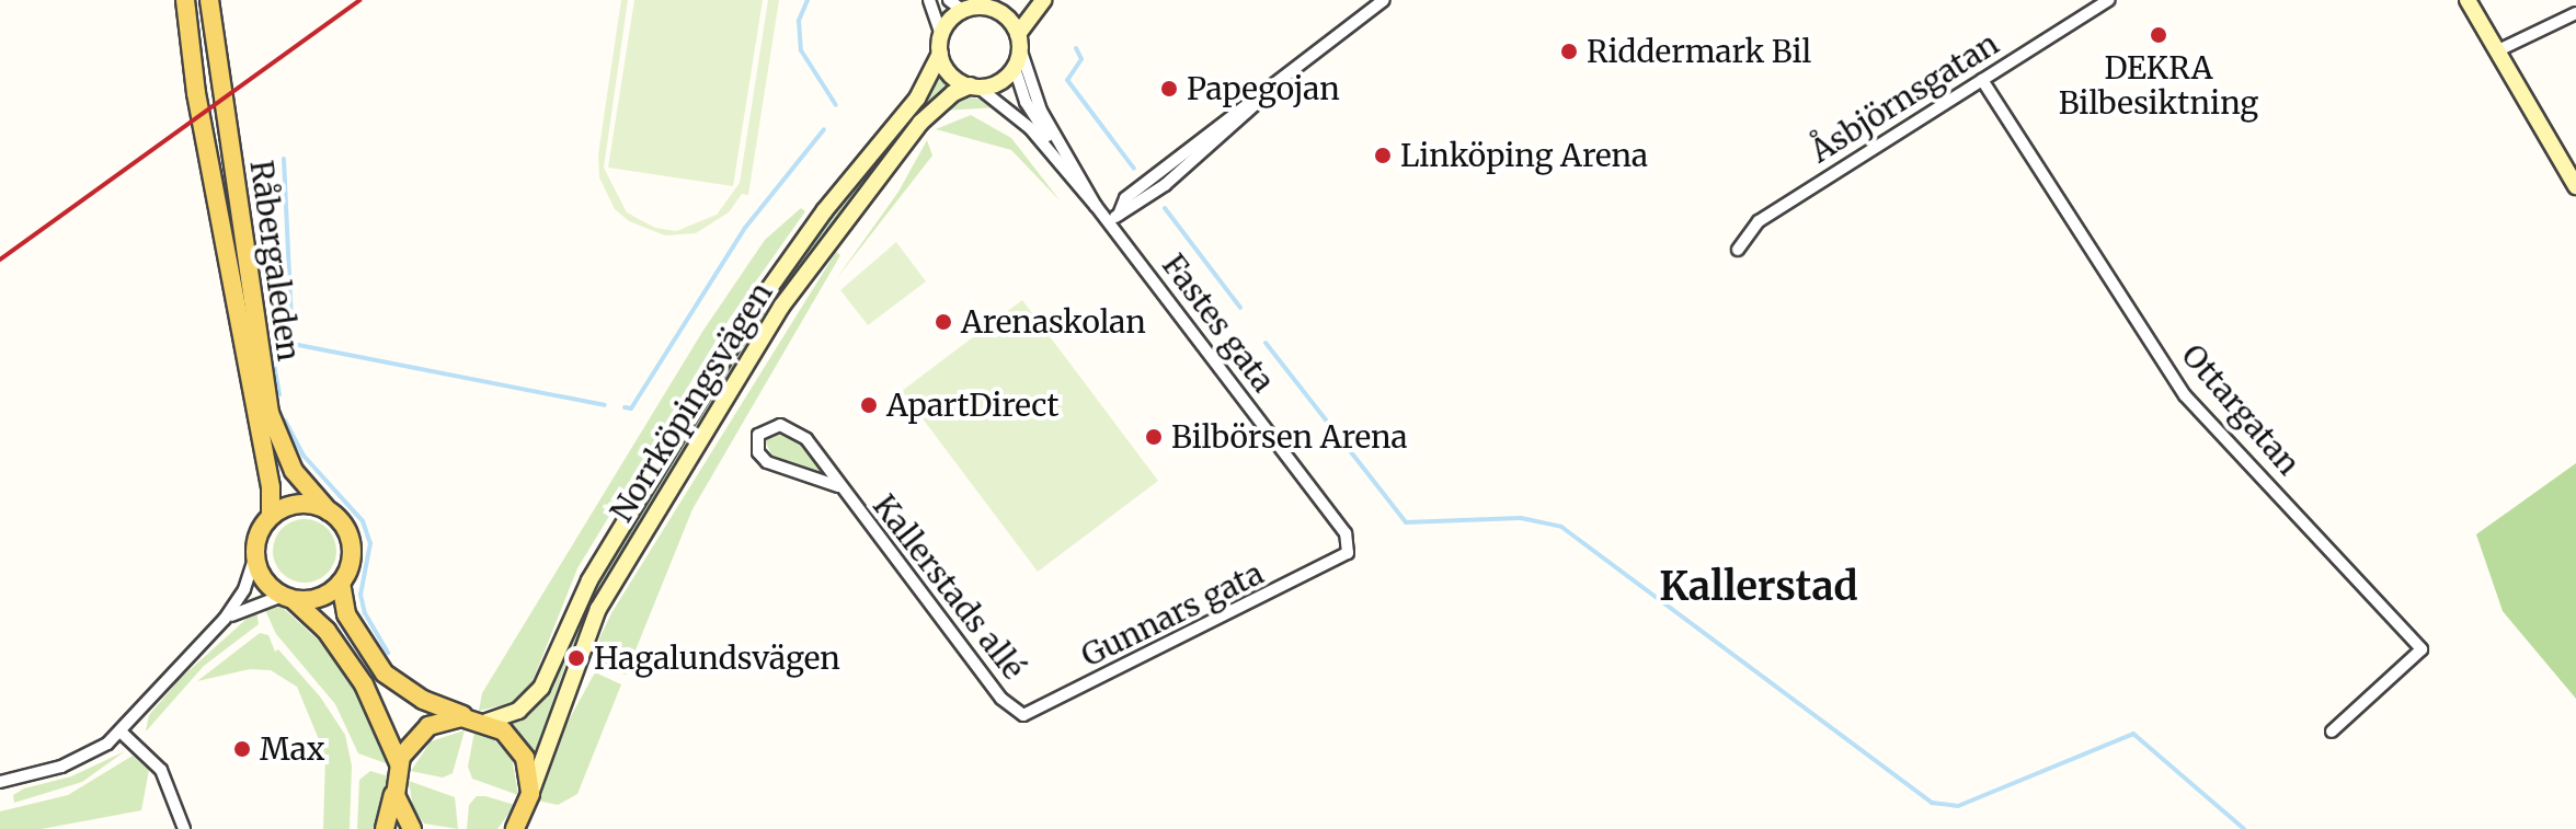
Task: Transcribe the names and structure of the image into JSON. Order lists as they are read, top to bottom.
{
  "streets": {
    "main road": ["Råbergaleden", "Norrköpingsvägen"],
    "street": [
      "Åsbjörnsgatan",
      "Fastes gata",
      "Ottargatan",
      "Kallerstads allé",
      "Gunnars gata"
    ]
  },
  "crossings": [
    ["Åsbjörnsgatan", "Ottargatan"],
    ["Fastes gata", "Norrköpingsvägen"],
    ["Fastes gata", "Gunnars gata"],
    ["Kallerstads allé", "Gunnars gata"]
  ],
  "districts": ["Kallerstad"],
  "places": [
    "DEKRA Bilbesiktning",
    "Riddermark Bil",
    "Papegojan",
    "Linköping Arena",
    "Arenaskolan",
    "ApartDirect",
    "Bilbörsen Arena",
    "Hagalundsvägen",
    "Max"
  ]
}
